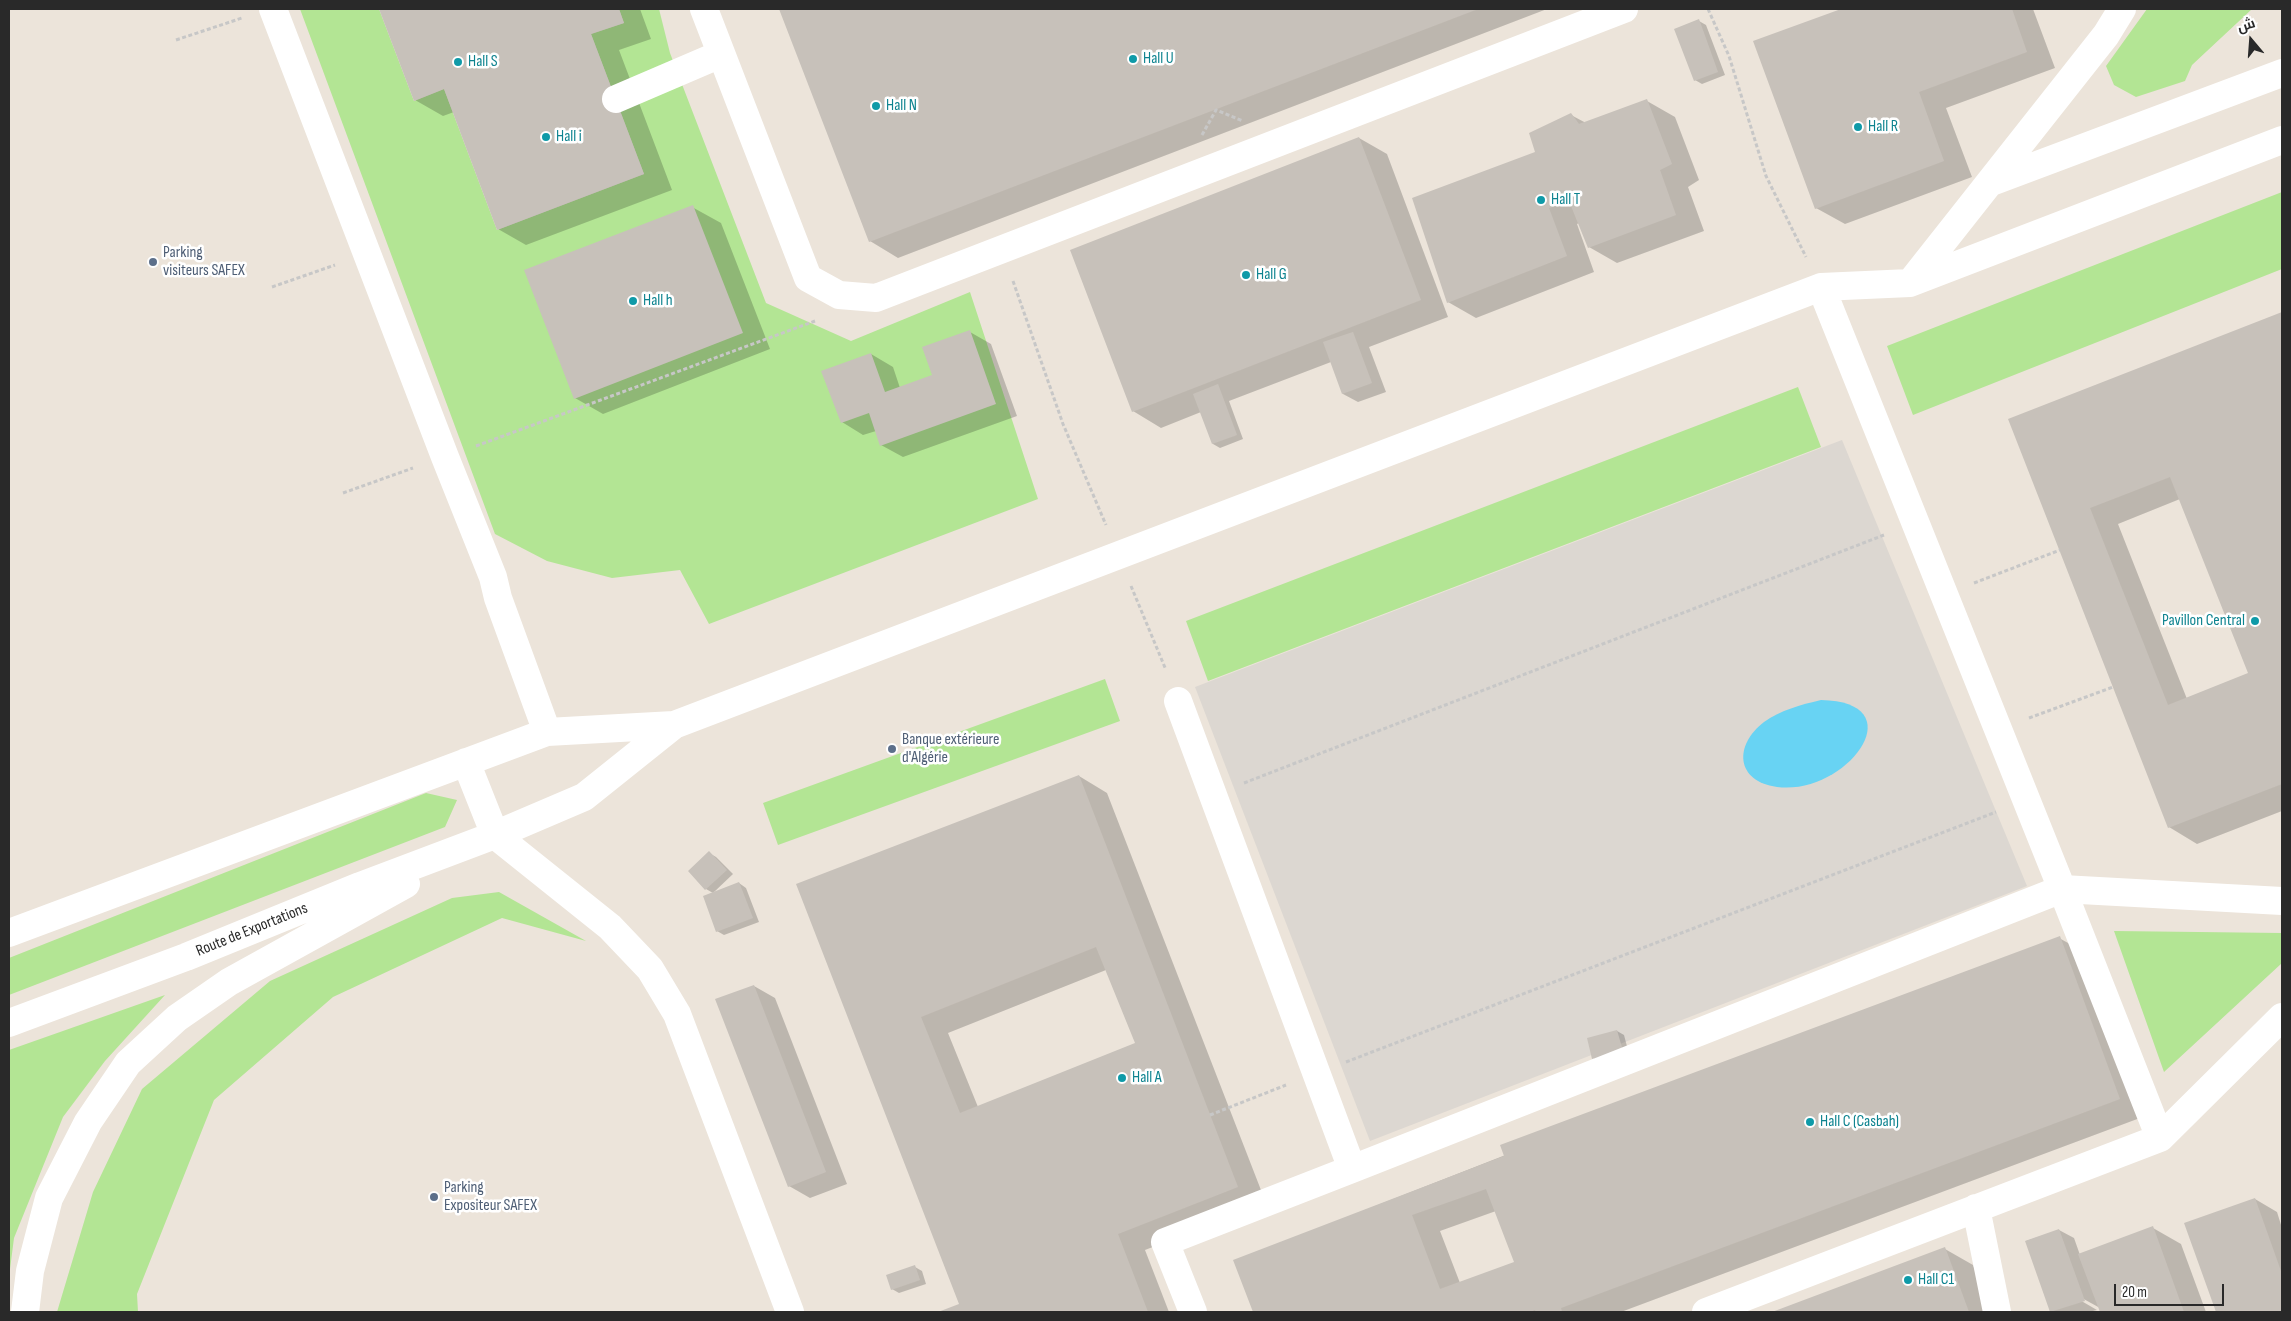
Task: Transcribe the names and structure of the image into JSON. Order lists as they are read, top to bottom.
{
  "streets": {
    "street": ["Route de Exportations"]
  },
  "places": [
    "Hall U",
    "Hall S",
    "Hall N",
    "Hall R",
    "Hall i",
    "Hall T",
    "Parking visiteurs SAFEX",
    "Hall G",
    "Hall h",
    "Pavillon Central",
    "Banque extérieure d'Algérie",
    "Hall A",
    "Hall C (Casbah)",
    "Parking Expositeur SAFEX",
    "Hall C1"
  ],
  "scale_bar": "20 m",
  "north": "top"
}
